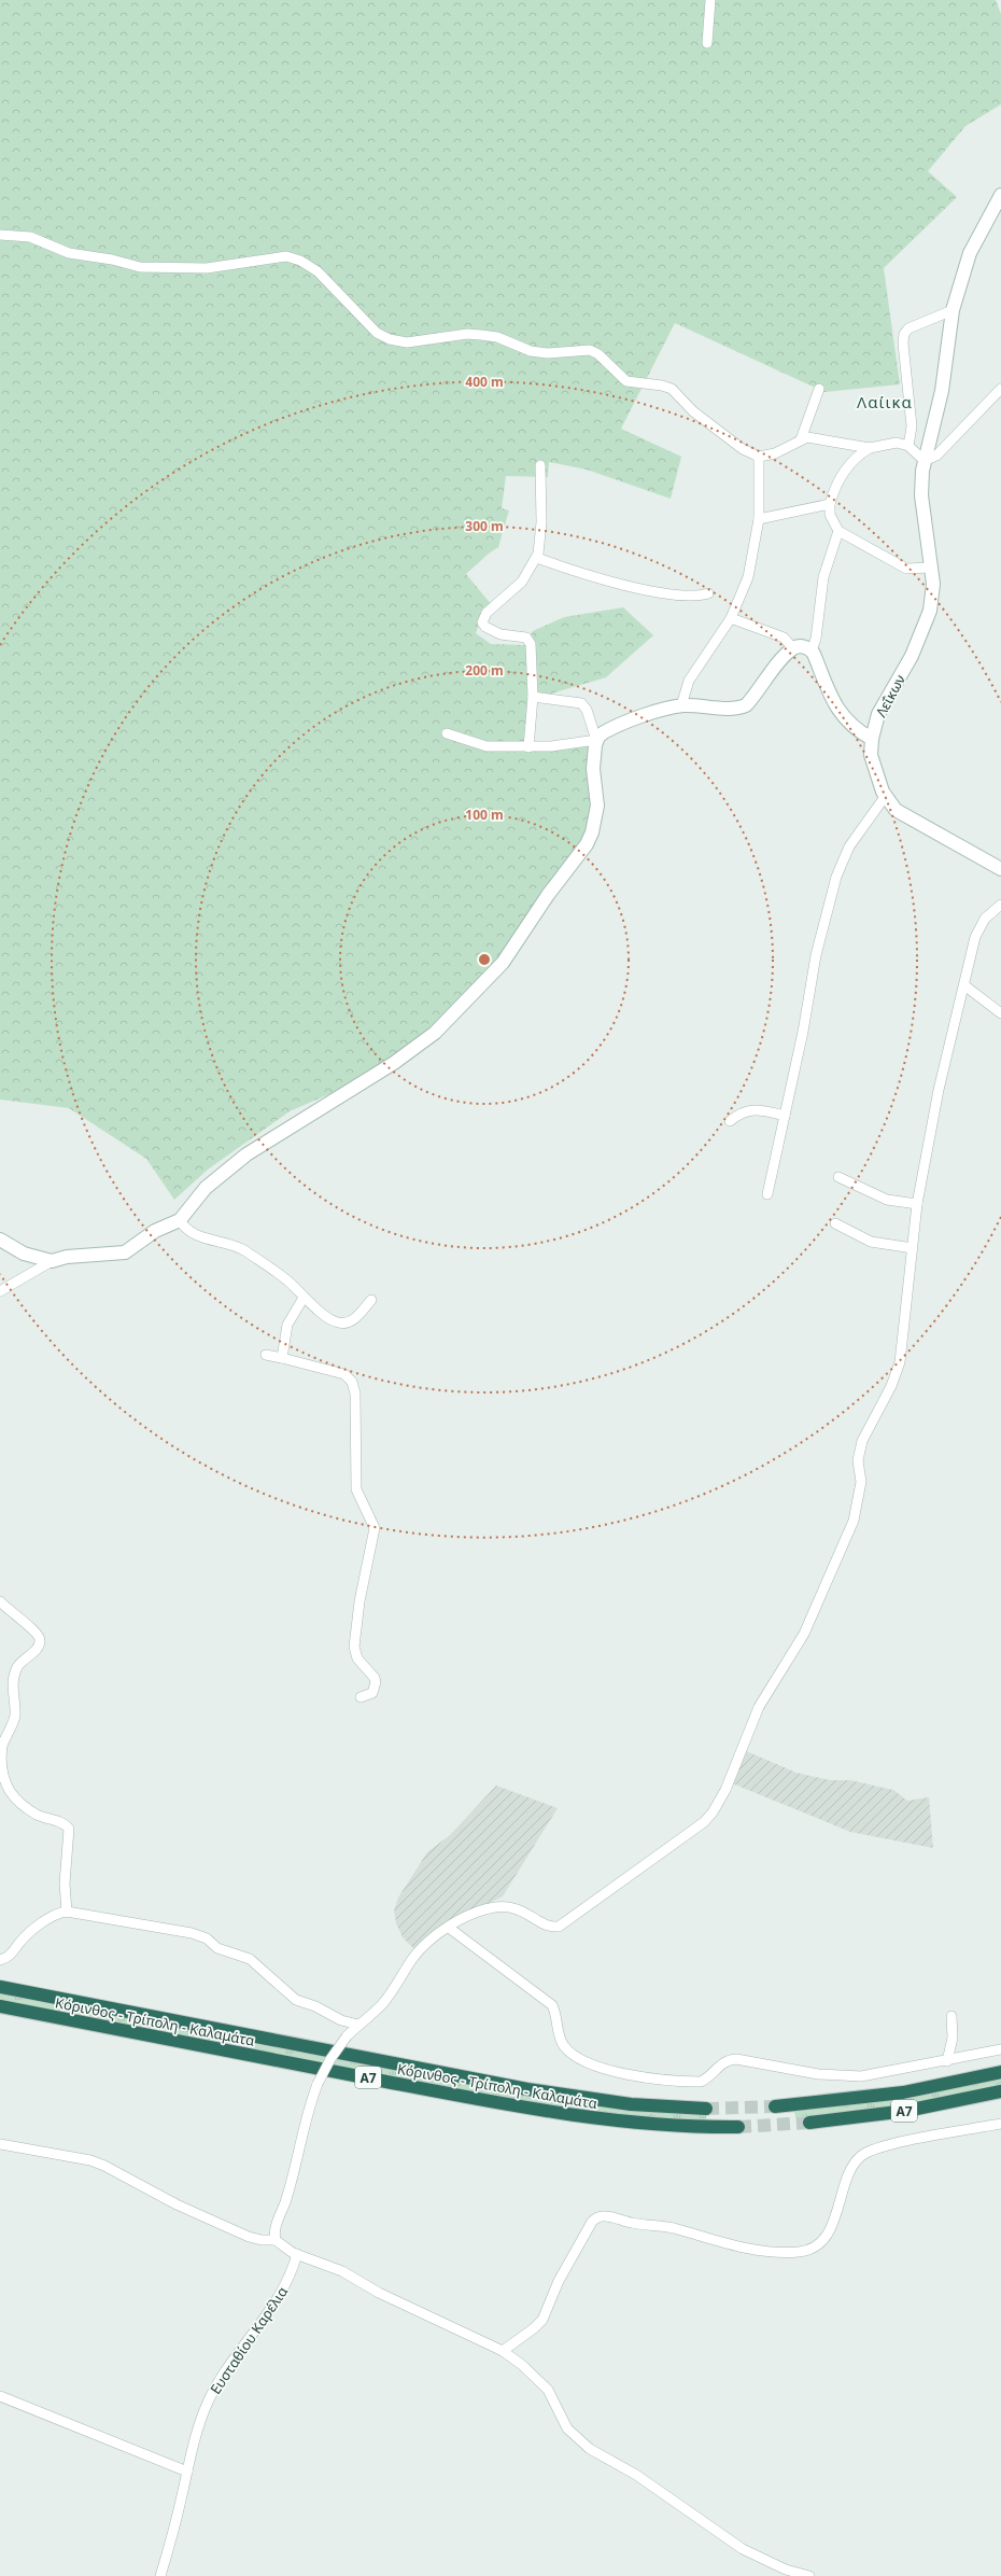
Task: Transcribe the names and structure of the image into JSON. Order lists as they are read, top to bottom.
{
  "streets": {
    "highway": ["Κόρινθος - Τρίπολη - Καλαμάτα", "Α7"],
    "street": ["Λεΐκων", "Ευσταθίου Καρέλια"]
  },
  "districts": ["Λαίικα"],
  "rings": [
    "400 m",
    "300 m",
    "200 m",
    "100 m"
  ]
}
